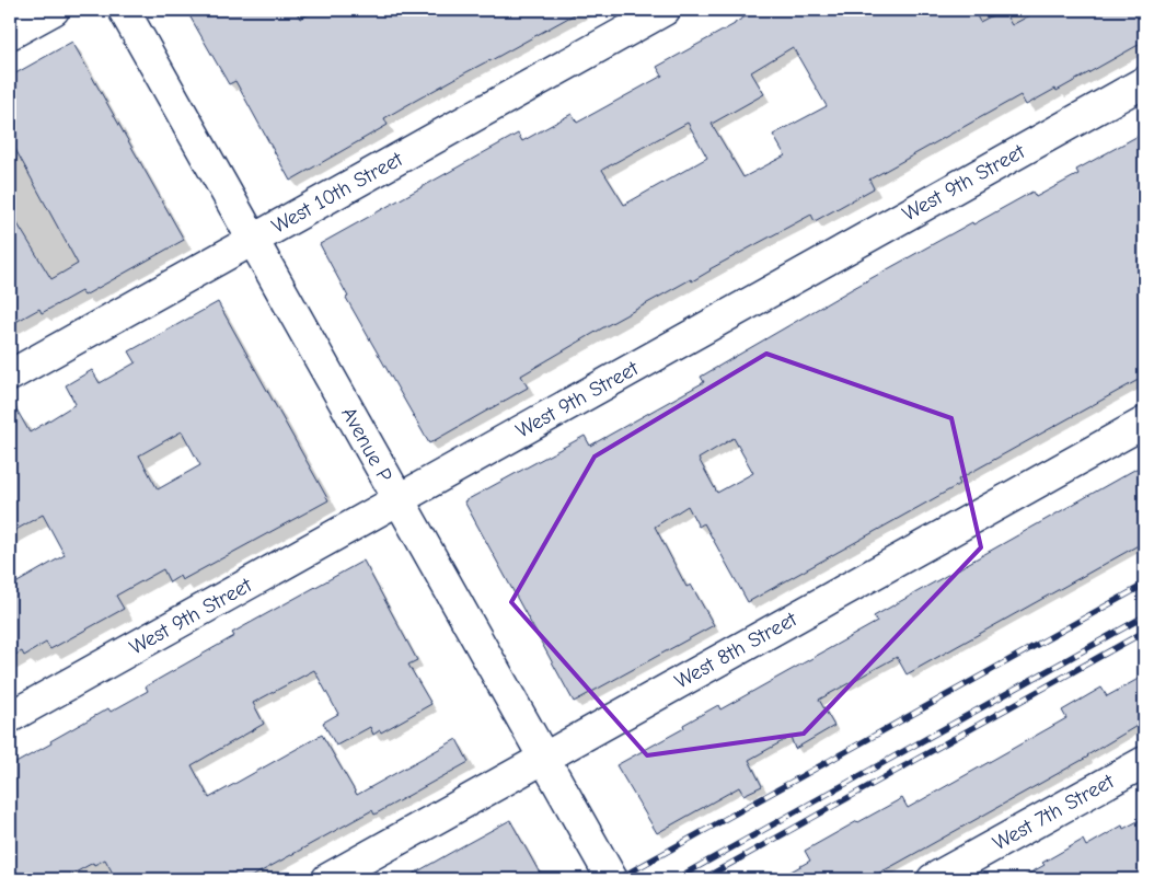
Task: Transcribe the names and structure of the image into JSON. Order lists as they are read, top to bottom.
{
  "streets": {
    "street": [
      "West 9th Street",
      "West 10th Street",
      "Avenue P",
      "West 8th Street",
      "West 7th Street"
    ]
  },
  "crossings": [
    ["West 9th Street", "Avenue P"],
    ["West 10th Street", "Avenue P"],
    ["Avenue P", "West 8th Street"]
  ]
}
